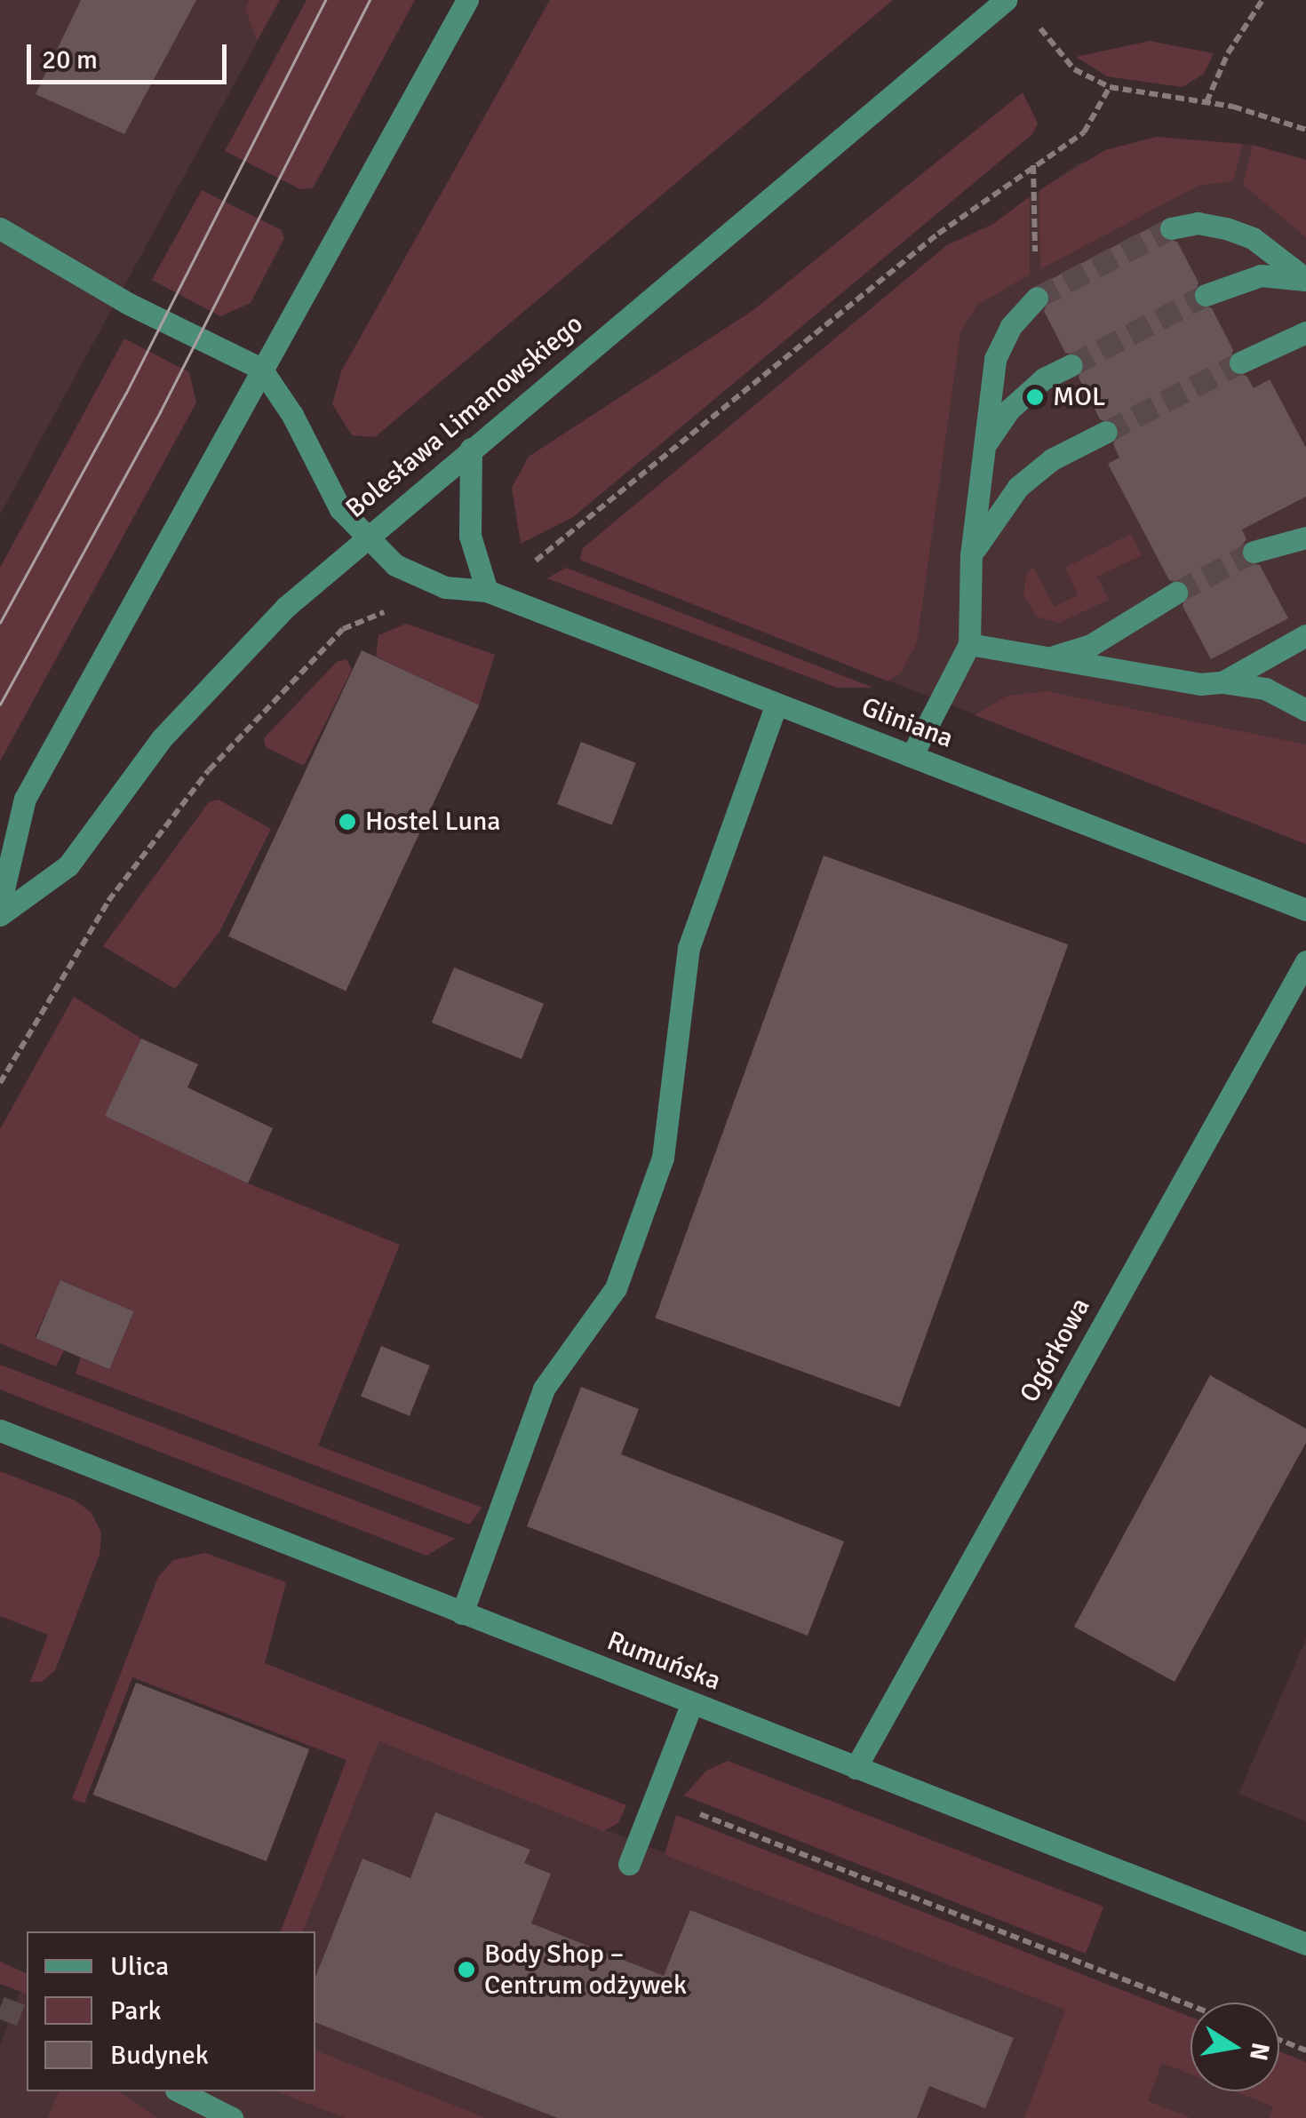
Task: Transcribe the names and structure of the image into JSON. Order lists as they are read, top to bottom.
{
  "streets": {
    "street": [
      "Bolesława Limanowskiego",
      "Gliniana",
      "Ogórkowa",
      "Rumuńska"
    ]
  },
  "crossings": [
    ["Bolesława Limanowskiego", "Gliniana"],
    ["Ogórkowa", "Rumuńska"]
  ],
  "places": ["MOL", "Hostel Luna", "Body Shop – Centrum odżywek"],
  "legend": ["Ulica", "Park", "Budynek"],
  "scale_bar": "20 m",
  "north": "right"
}
